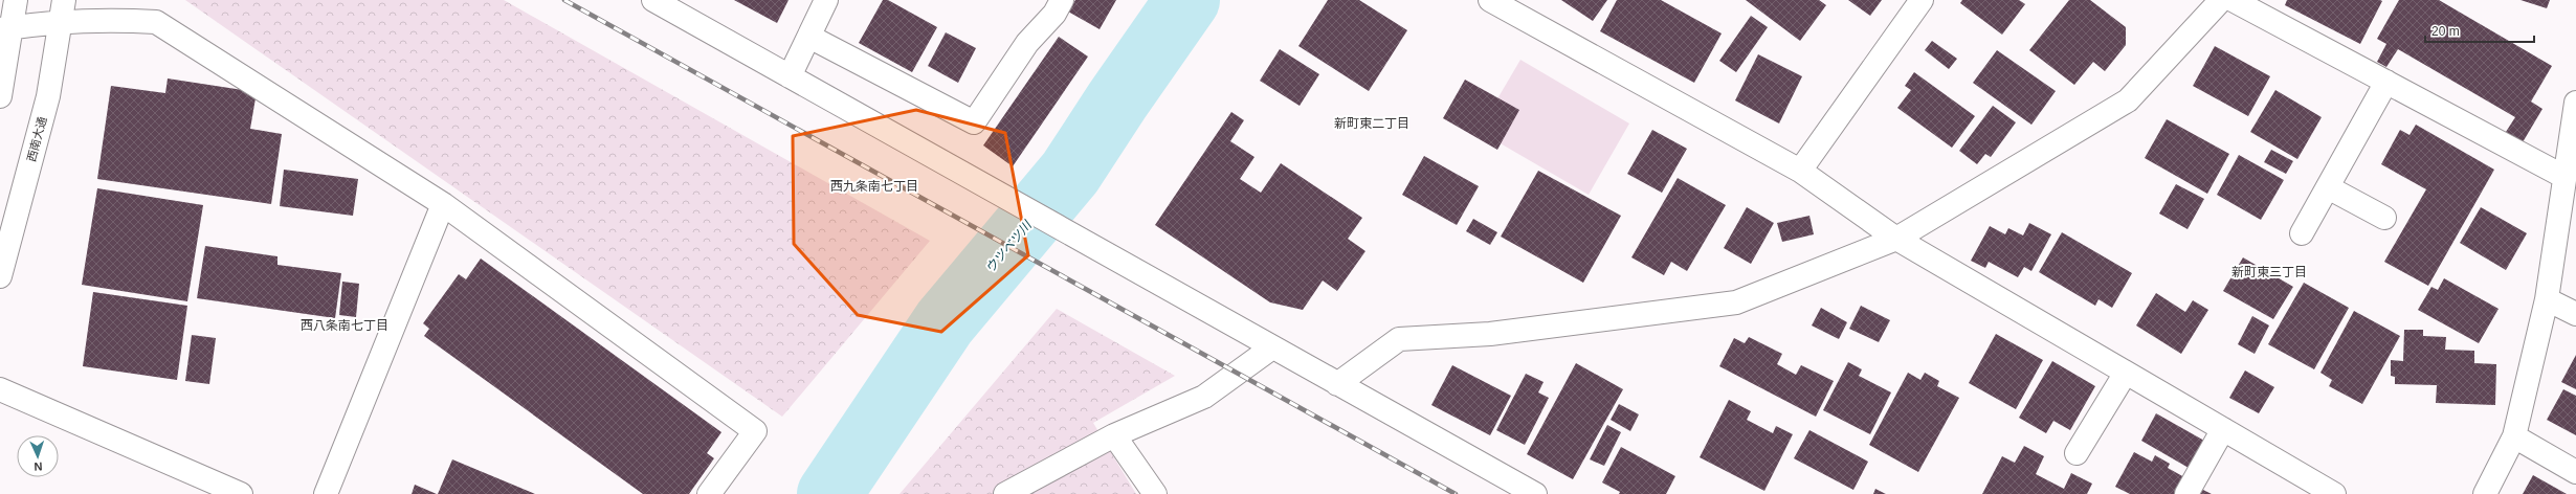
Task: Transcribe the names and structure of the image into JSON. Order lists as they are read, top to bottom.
{
  "streets": {
    "street": ["西南大通"]
  },
  "districts": [
    "新町東二丁目",
    "西九条南七丁目",
    "新町東三丁目",
    "西八条南七丁目"
  ],
  "water": ["ウツベツ川"],
  "scale_bar": "20 m",
  "north": "bottom"
}
